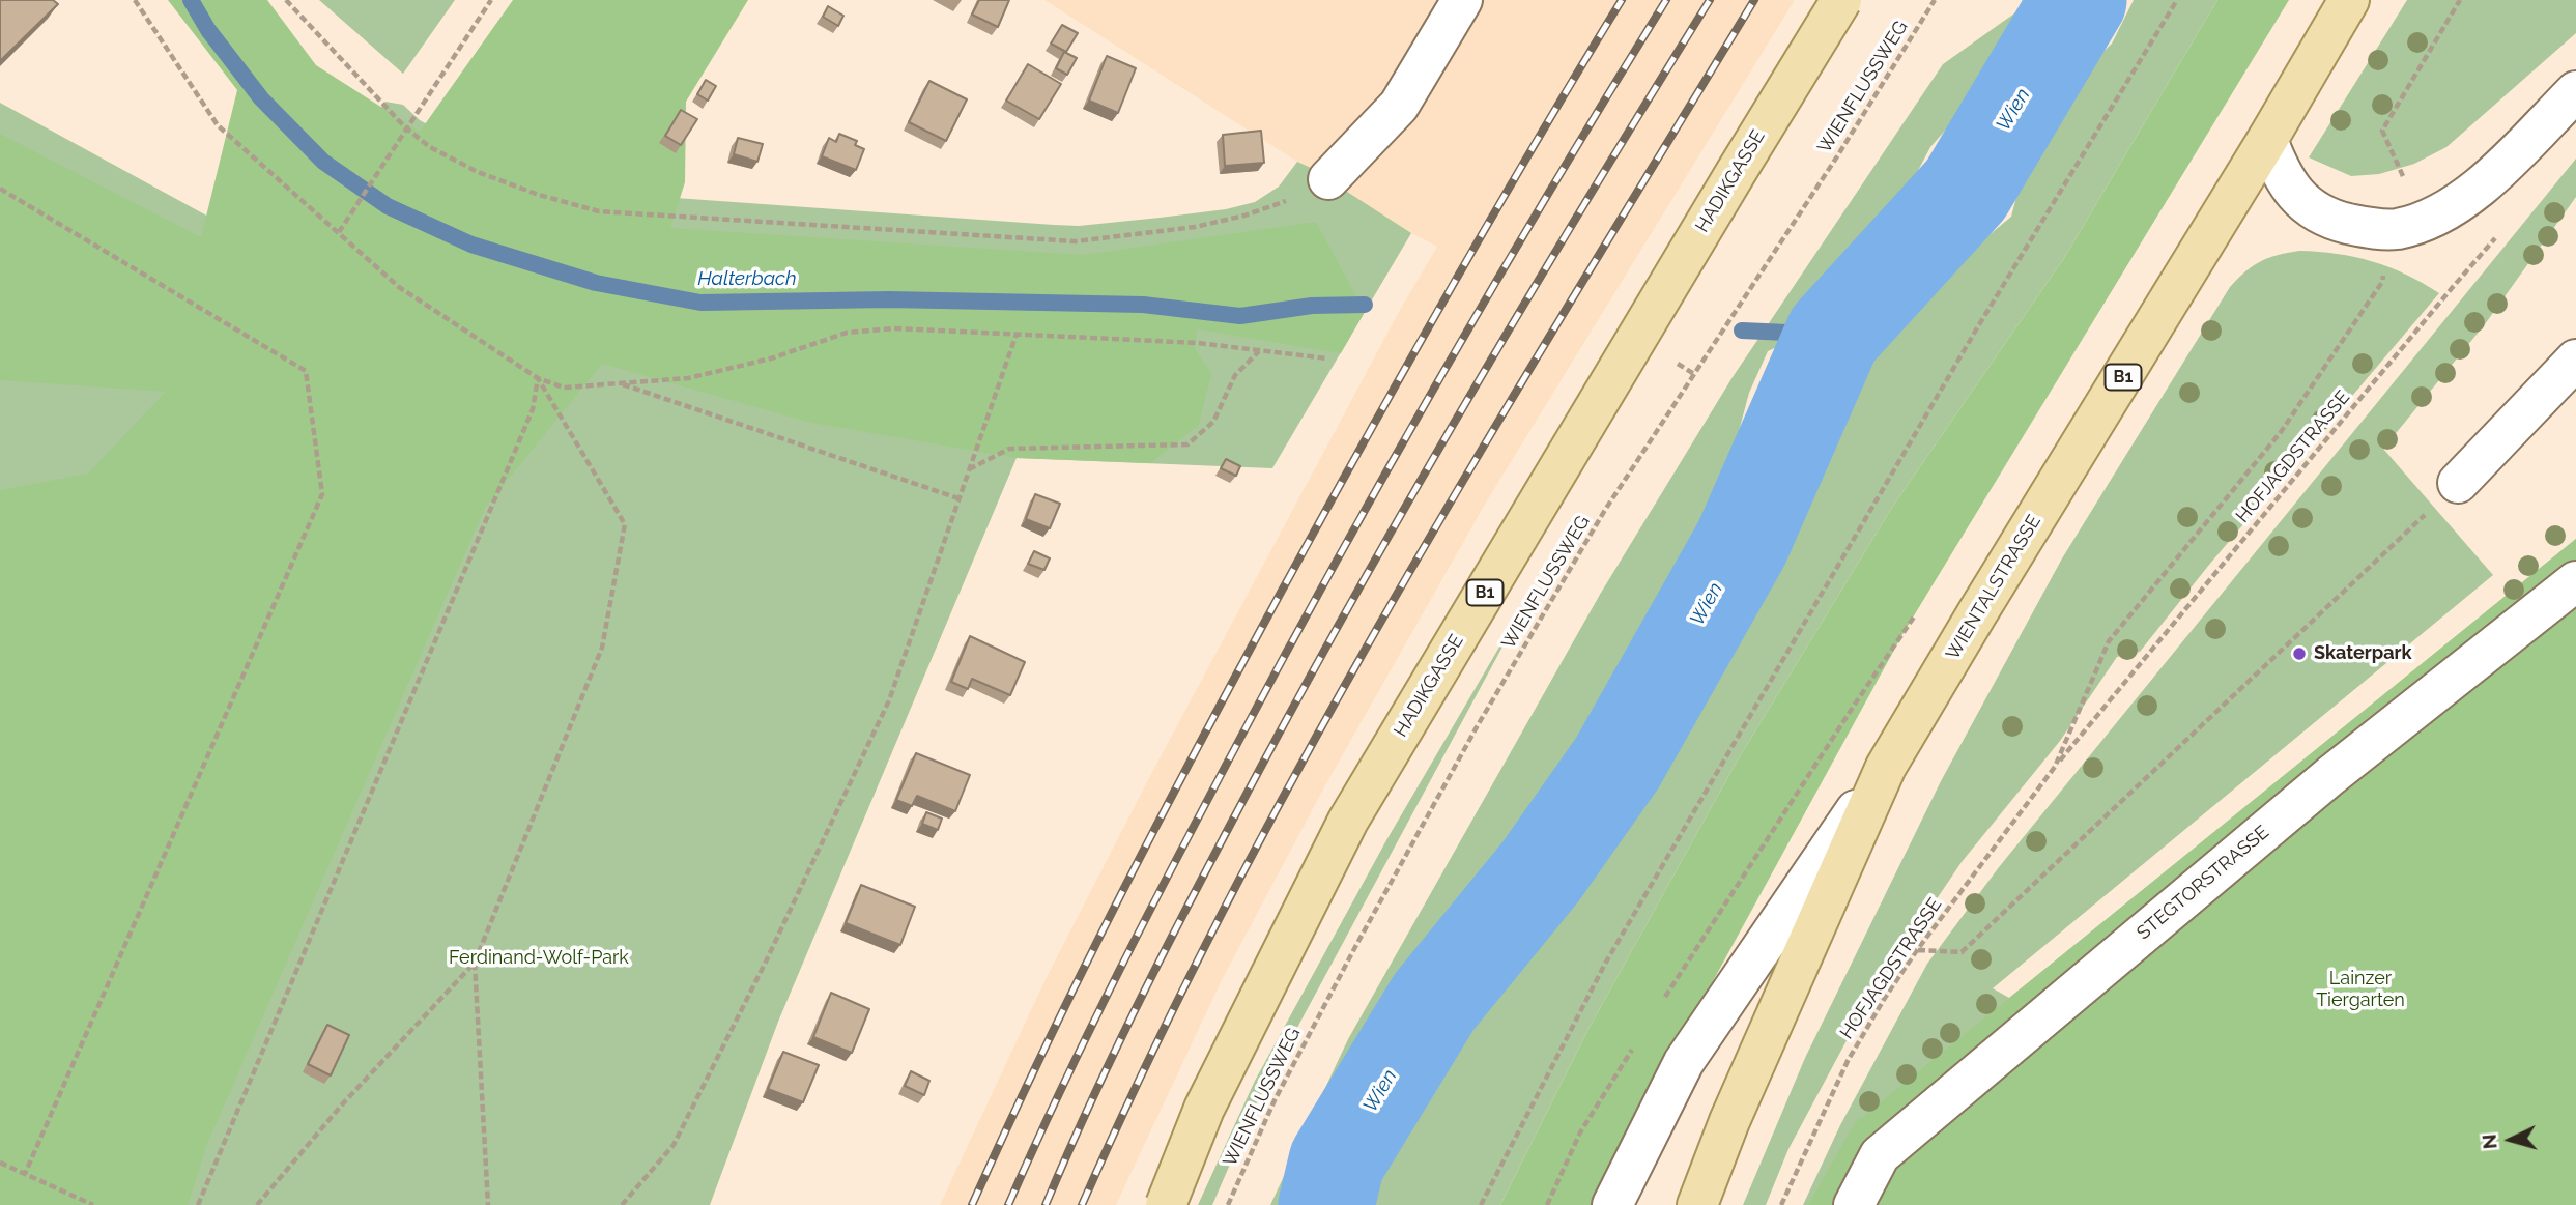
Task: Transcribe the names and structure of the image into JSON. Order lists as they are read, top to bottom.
{
  "streets": {
    "main road": ["HADIKGASSE", "B1", "WIENTALSTRASSE"],
    "street": ["STEGTORSTRASSE"],
    "path": ["WIENFLUSSWEG", "HOFJAGDSTRASSE"]
  },
  "water": ["Wien", "Halterbach"],
  "parks": ["Ferdinand-Wolf-Park", "Lainzer Tiergarten"],
  "places": ["Skaterpark"],
  "north": "left"
}
